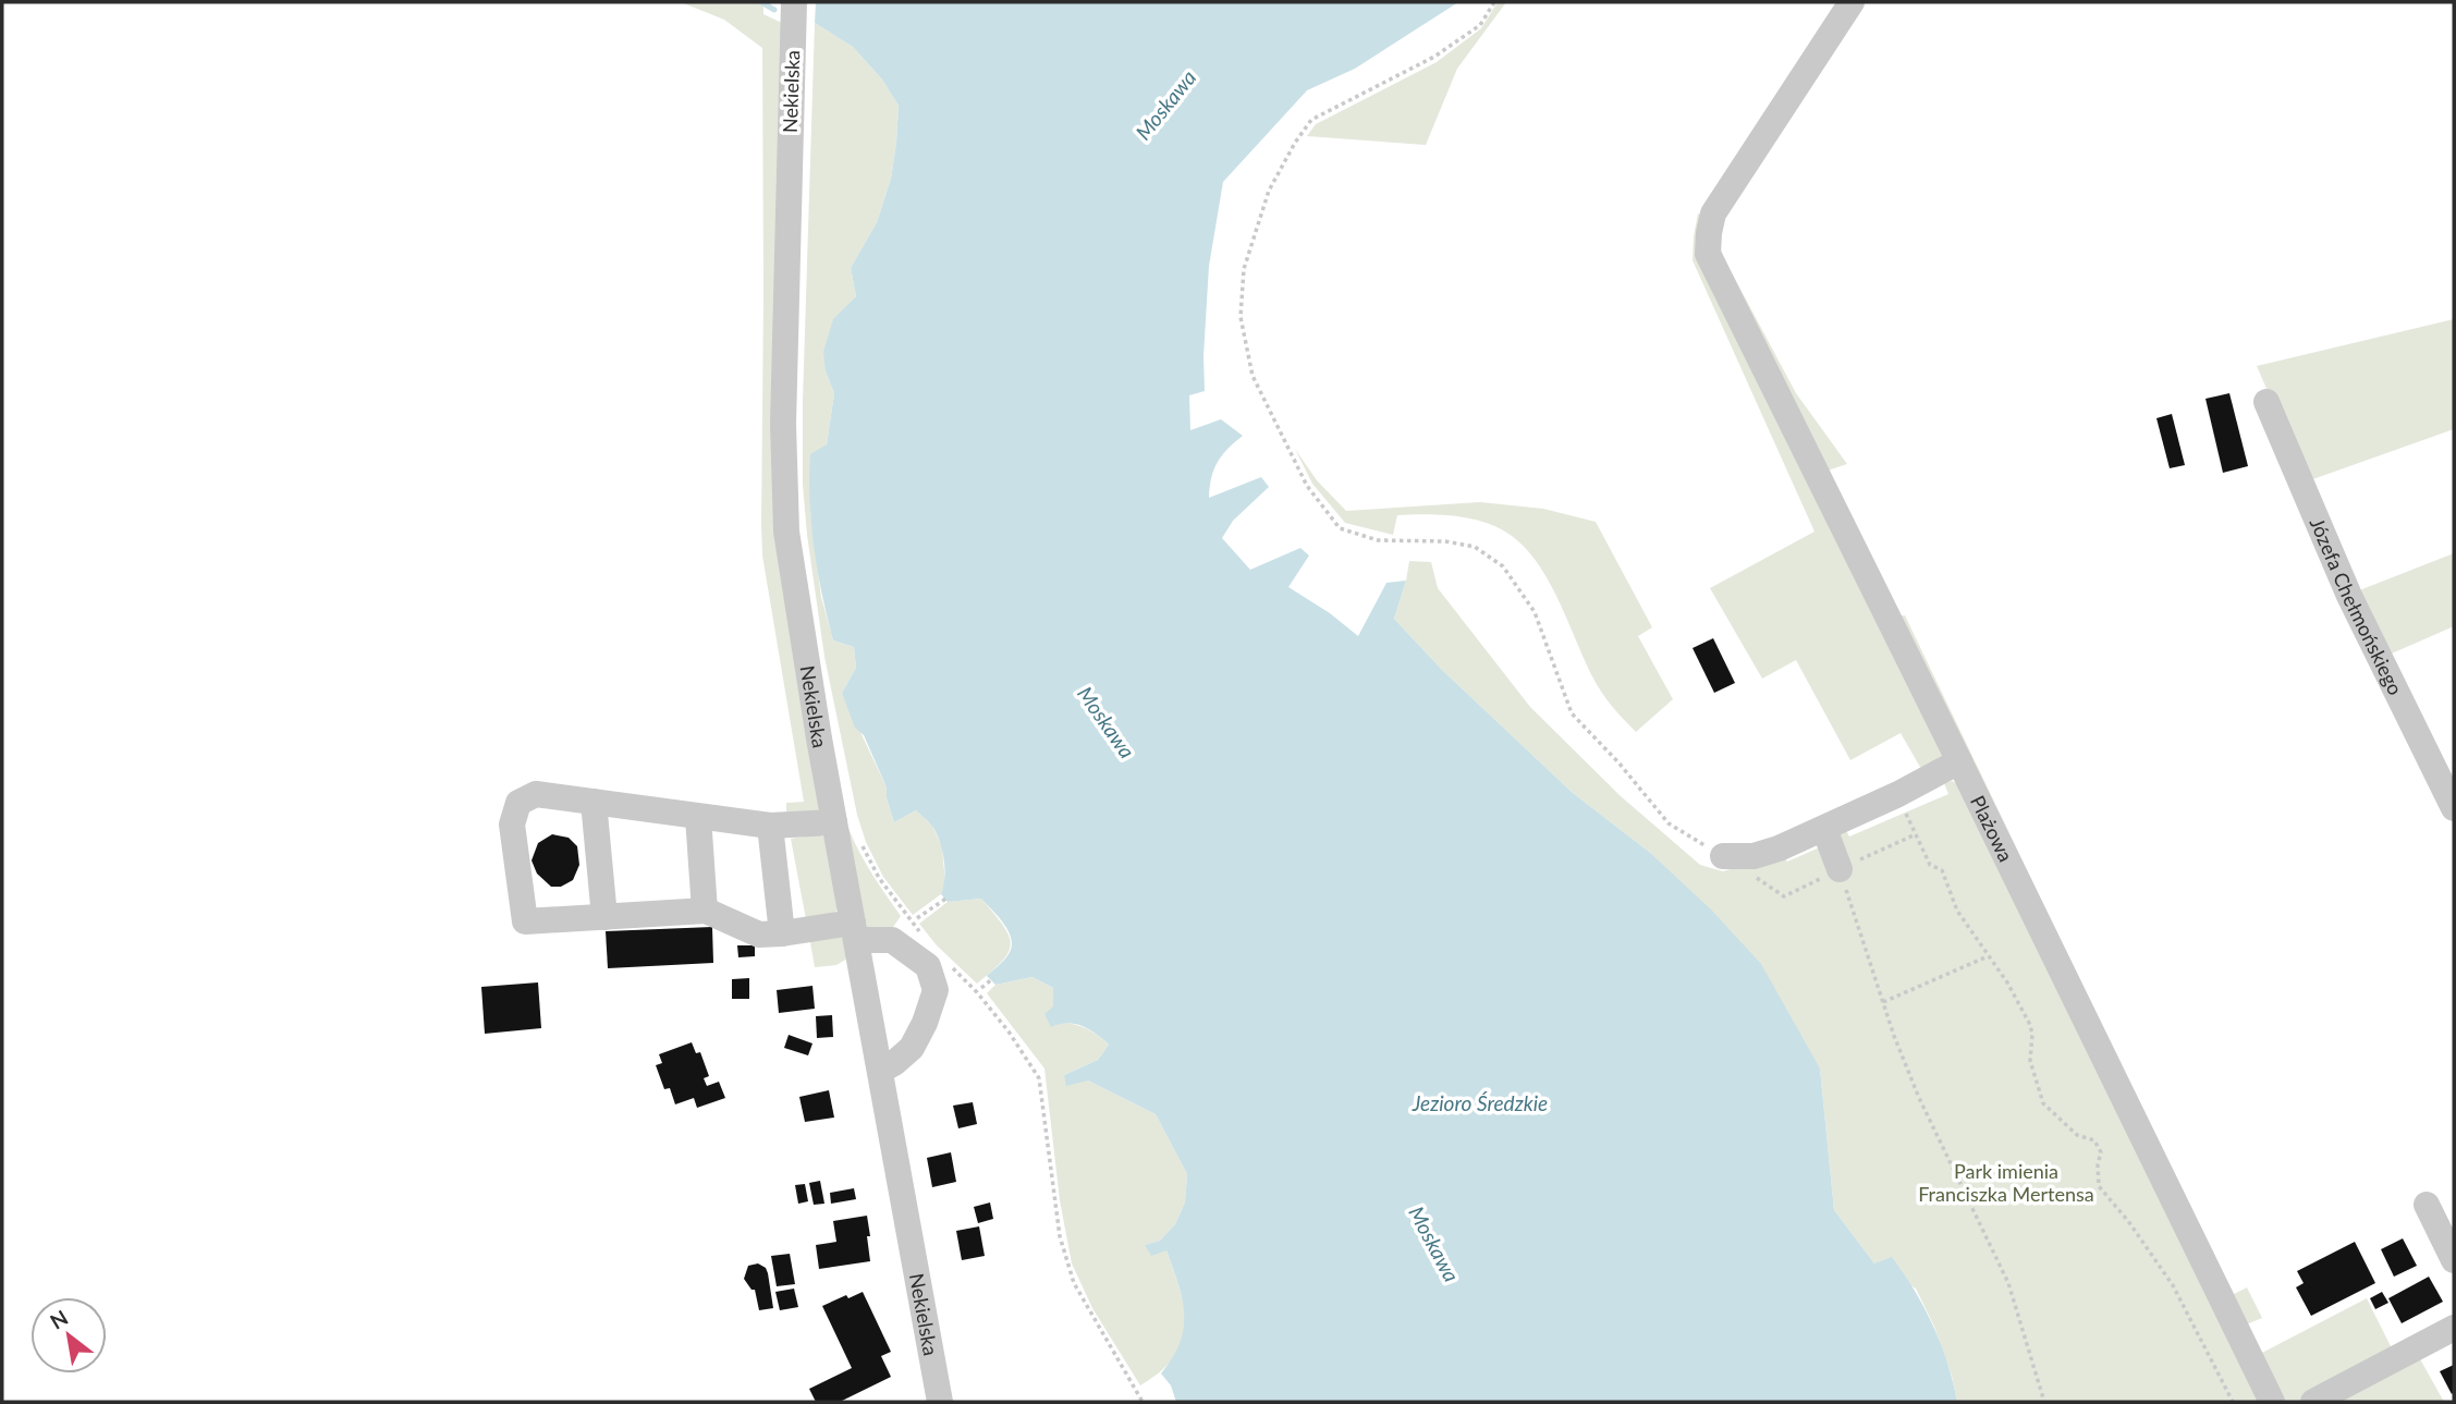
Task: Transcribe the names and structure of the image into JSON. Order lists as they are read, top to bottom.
{
  "streets": {
    "street": ["Nekielska", "Józefa Chełmońskiego", "Plażowa"]
  },
  "water": ["Moskawa", "Jezioro Średzkie"],
  "parks": ["Park imienia Franciszka Mertensa"],
  "north": "top left"
}
